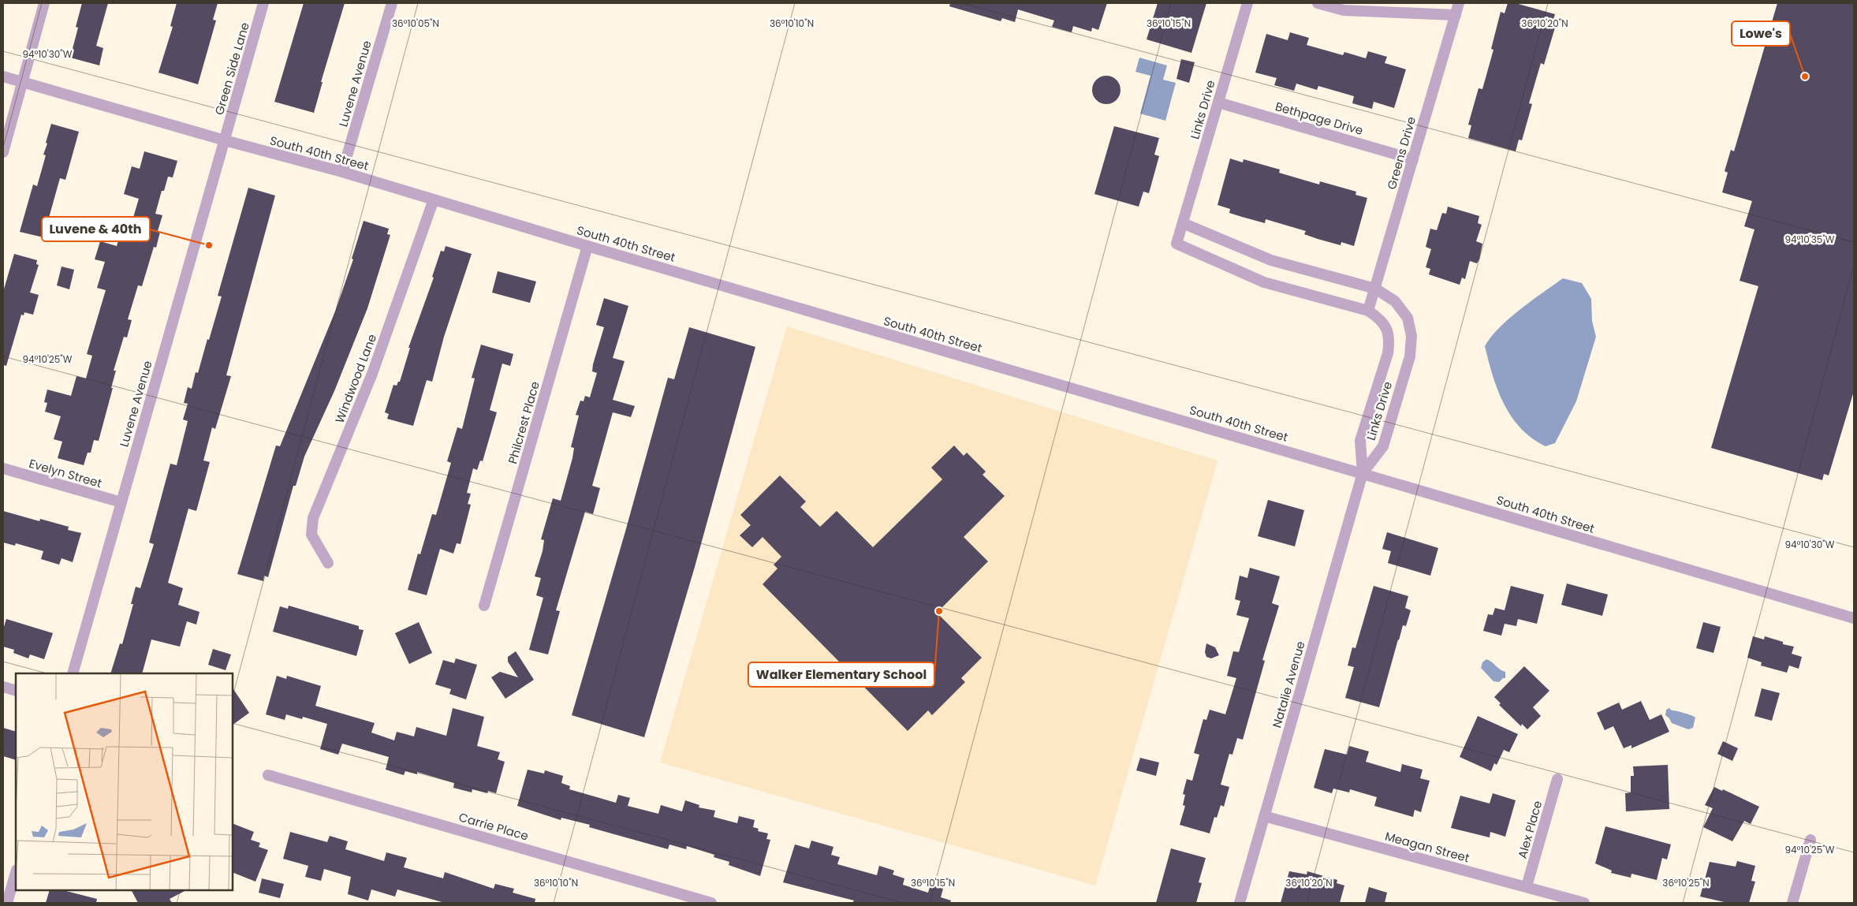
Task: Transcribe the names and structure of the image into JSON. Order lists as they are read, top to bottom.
{
  "streets": {
    "street": [
      "Green Side Lane",
      "Luvene Avenue",
      "Links Drive",
      "Bethpage Drive",
      "South 40th Street",
      "Greens Drive",
      "Windwood Lane",
      "Philcrest Place",
      "Evelyn Street",
      "Natalie Avenue",
      "Carrie Place",
      "Alex Place",
      "Meagan Street"
    ]
  },
  "crossings": [
    ["Green Side Lane", "Luvene Avenue"],
    ["Green Side Lane", "South 40th Street"],
    ["Luvene Avenue", "South 40th Street"],
    ["Luvene Avenue", "Evelyn Street"],
    ["Links Drive", "Bethpage Drive"],
    ["Links Drive", "South 40th Street"],
    ["Links Drive", "Greens Drive"],
    ["Links Drive", "Natalie Avenue"],
    ["Bethpage Drive", "Greens Drive"],
    ["South 40th Street", "Windwood Lane"],
    ["South 40th Street", "Philcrest Place"],
    ["South 40th Street", "Natalie Avenue"],
    ["Natalie Avenue", "Meagan Street"],
    ["Alex Place", "Meagan Street"]
  ],
  "places": ["Lowe's", "Luvene & 40th", "Walker Elementary School"],
  "coordinates": [
    "36°10'05\"N",
    "36°10'10\"N",
    "36°10'15\"N",
    "36°10'20\"N",
    "94°10'30\"W",
    "94°10'35\"W",
    "94°10'25\"W",
    "36°10'25\"N"
  ]
}
